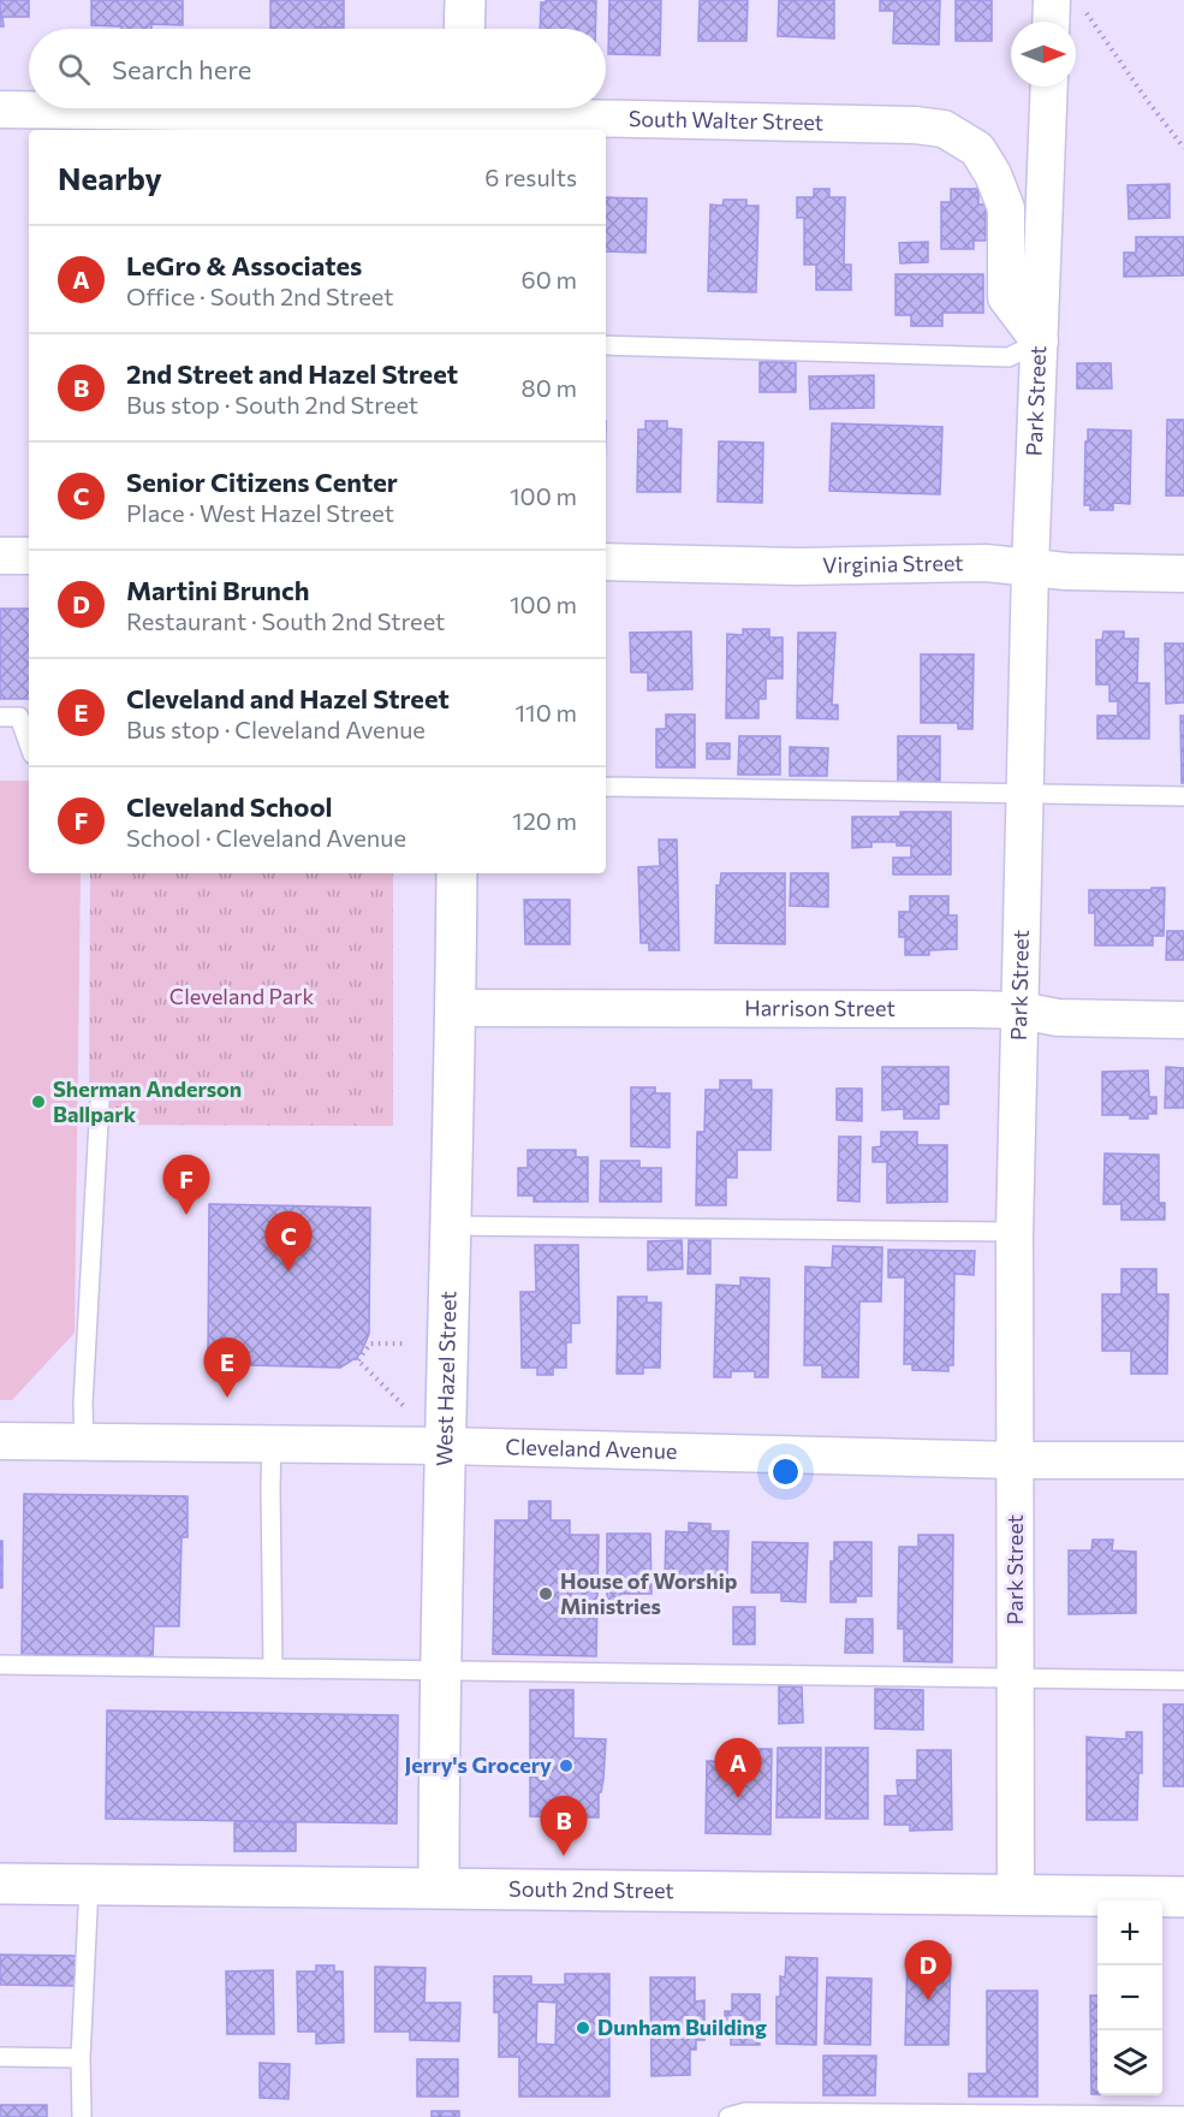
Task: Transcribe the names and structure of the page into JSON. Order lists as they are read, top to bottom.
{
  "streets": {
    "street": [
      "South Walter Street",
      "Park Street",
      "Virginia Street",
      "Harrison Street",
      "West Hazel Street",
      "Cleveland Avenue",
      "South 2nd Street"
    ]
  },
  "crossings": [
    ["South Walter Street", "Park Street"],
    ["Park Street", "Virginia Street"],
    ["Park Street", "Harrison Street"],
    ["Park Street", "Cleveland Avenue"],
    ["Park Street", "South 2nd Street"],
    ["Harrison Street", "West Hazel Street"],
    ["West Hazel Street", "Cleveland Avenue"],
    ["West Hazel Street", "South 2nd Street"]
  ],
  "parks": ["Cleveland Park"],
  "places": [
    "Sherman Anderson Ballpark",
    "House of Worship Ministries",
    "Jerry's Grocery",
    "Dunham Building"
  ],
  "north": "right",
  "page": {
    "search": "Search here",
    "heading": ["Nearby", "6 results"],
    "list": [
      {
        "mark": "A",
        "name": "LeGro & Associates",
        "note": "Office · South 2nd Street",
        "value": "60 m"
      },
      {
        "mark": "B",
        "name": "2nd Street and Hazel Street",
        "note": "Bus stop · South 2nd Street",
        "value": "80 m"
      },
      {
        "mark": "C",
        "name": "Senior Citizens Center",
        "note": "Place · West Hazel Street",
        "value": "100 m"
      },
      {
        "mark": "D",
        "name": "Martini Brunch",
        "note": "Restaurant · South 2nd Street",
        "value": "100 m"
      },
      {
        "mark": "E",
        "name": "Cleveland and Hazel Street",
        "note": "Bus stop · Cleveland Avenue",
        "value": "110 m"
      },
      {
        "mark": "F",
        "name": "Cleveland School",
        "note": "School · Cleveland Avenue",
        "value": "120 m"
      }
    ],
    "pins": [
      "F",
      "C",
      "E",
      "A",
      "B",
      "D"
    ],
    "map_buttons": ["+", "−"]
  }
}
